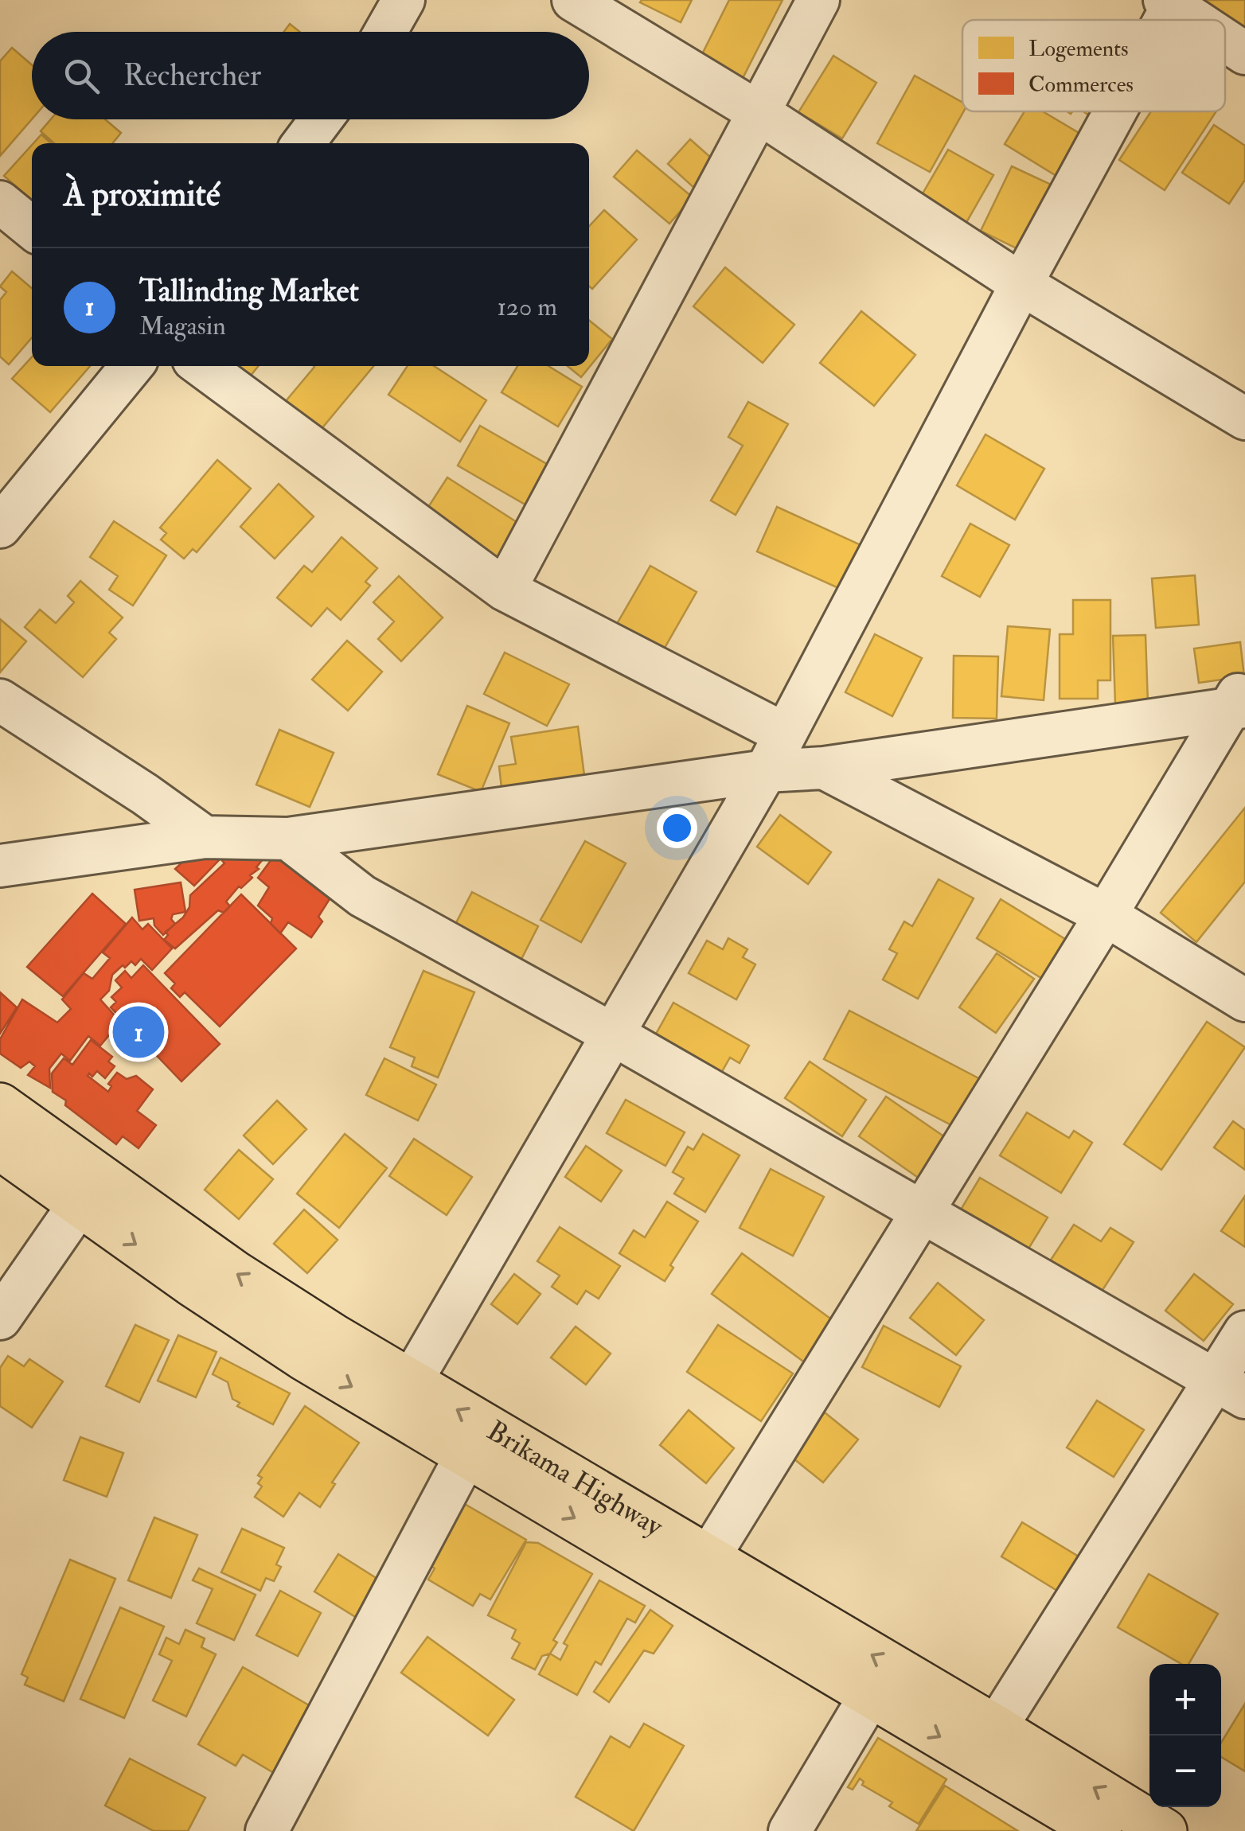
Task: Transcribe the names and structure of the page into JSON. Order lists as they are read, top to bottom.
{
  "streets": {
    "highway": ["Brikama Highway"]
  },
  "legend": ["Logements", "Commerces"],
  "page": {
    "search": "Rechercher",
    "heading": "À proximité",
    "list": [
      {
        "mark": "1",
        "name": "Tallinding Market",
        "note": "Magasin",
        "value": "120 m"
      }
    ],
    "pins": "1",
    "map_buttons": ["+", "−"]
  }
}
